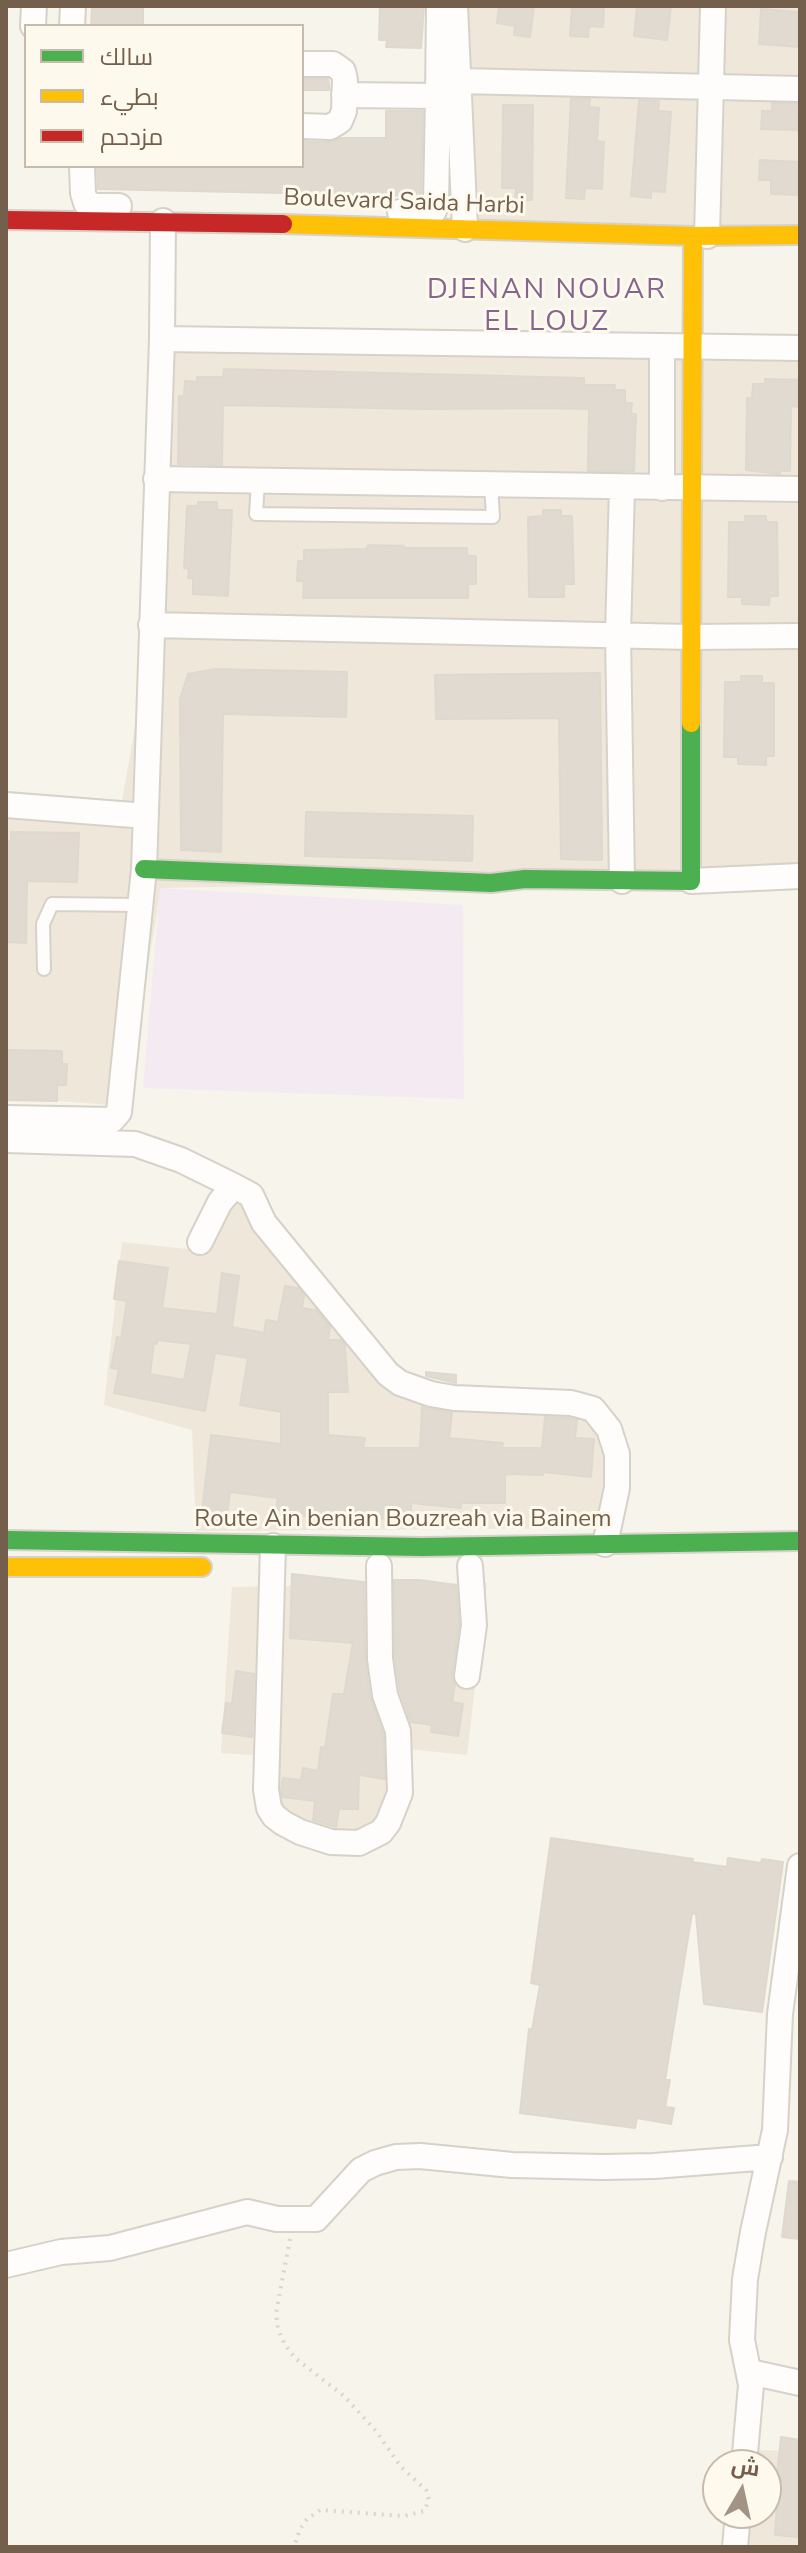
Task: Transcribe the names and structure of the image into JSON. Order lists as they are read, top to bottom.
{
  "streets": {
    "street": ["Boulevard Saida Harbi", "Route Ain benian Bouzreah via Bainem"]
  },
  "districts": ["DJENAN NOUAR EL LOUZ"],
  "legend": ["سالك", "بطيء", "مزدحم"],
  "north": "top"
}
